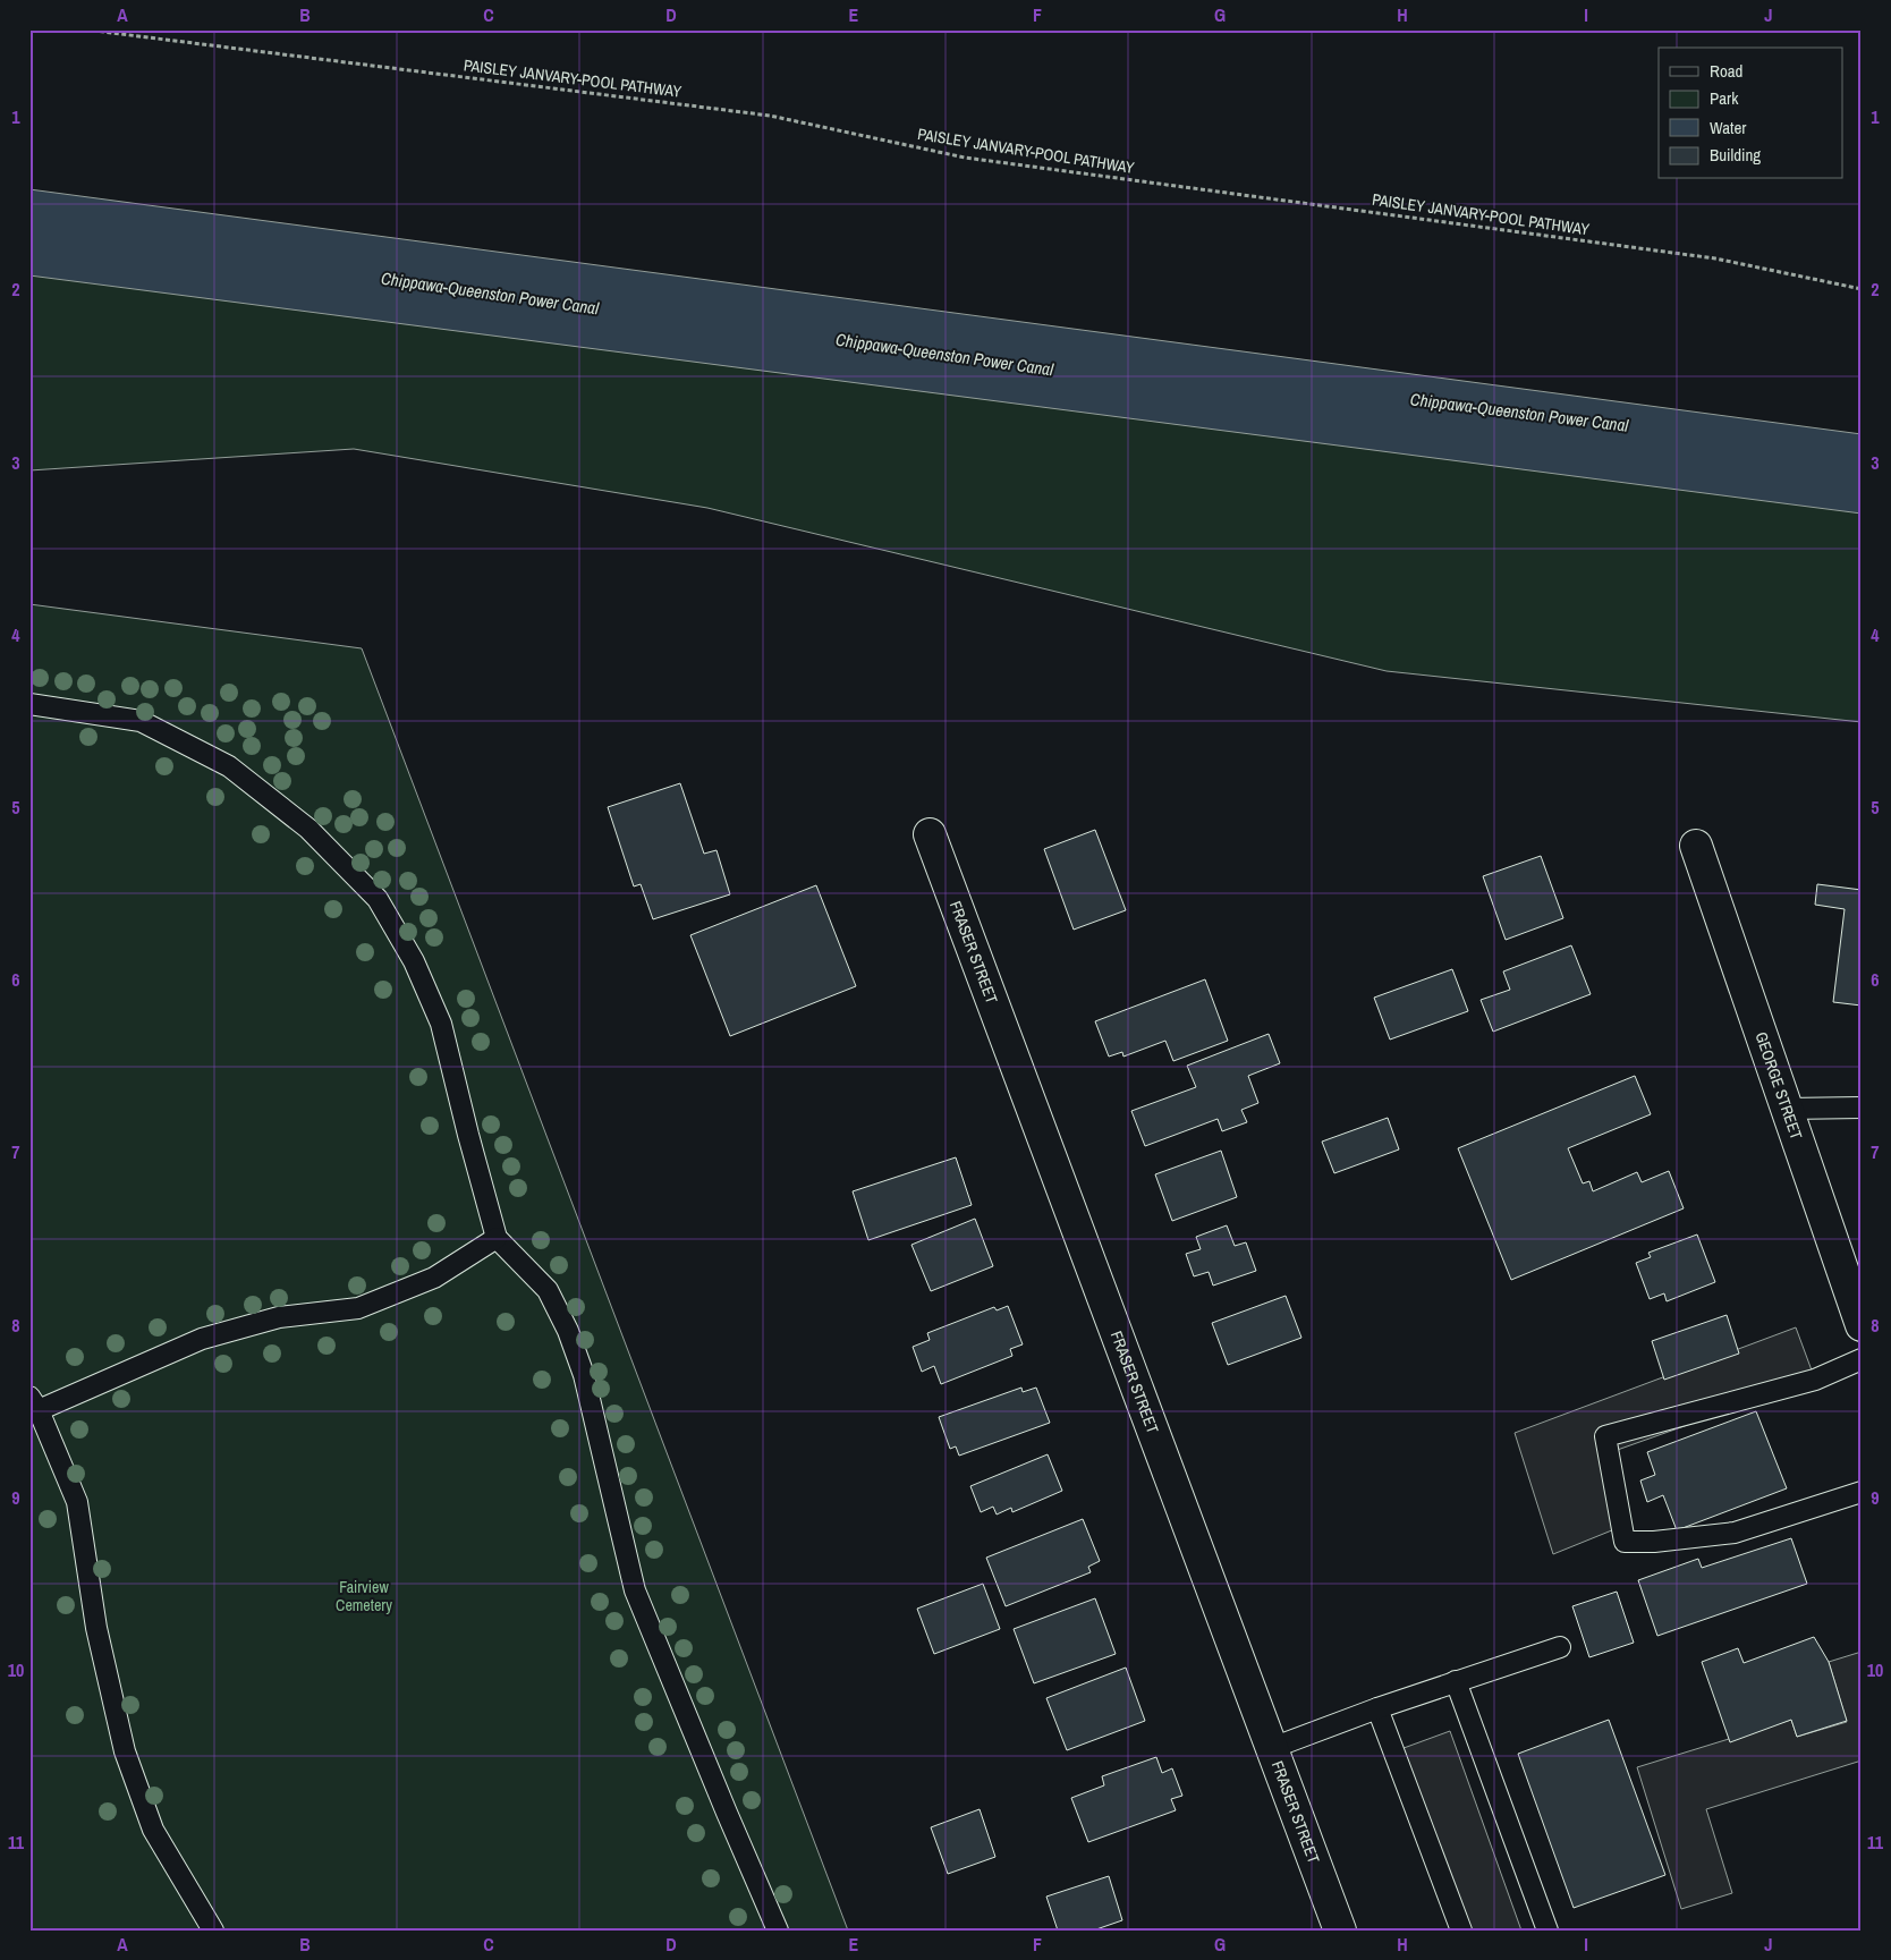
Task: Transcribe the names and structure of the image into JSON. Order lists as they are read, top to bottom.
{
  "streets": {
    "street": ["FRASER STREET", "GEORGE STREET"],
    "path": ["PAISLEY JANVARY-POOL PATHWAY"]
  },
  "water": ["Chippawa-Queenston Power Canal"],
  "parks": ["Fairview Cemetery"],
  "legend": [
    "Road",
    "Park",
    "Water",
    "Building"
  ],
  "grid": {
    "columns": [
      "A",
      "B",
      "C",
      "D",
      "E",
      "F",
      "G",
      "H",
      "I",
      "J"
    ],
    "rows": [
      "1",
      "2",
      "3",
      "4",
      "5",
      "6",
      "7",
      "8",
      "9",
      "10",
      "11"
    ]
  }
}
